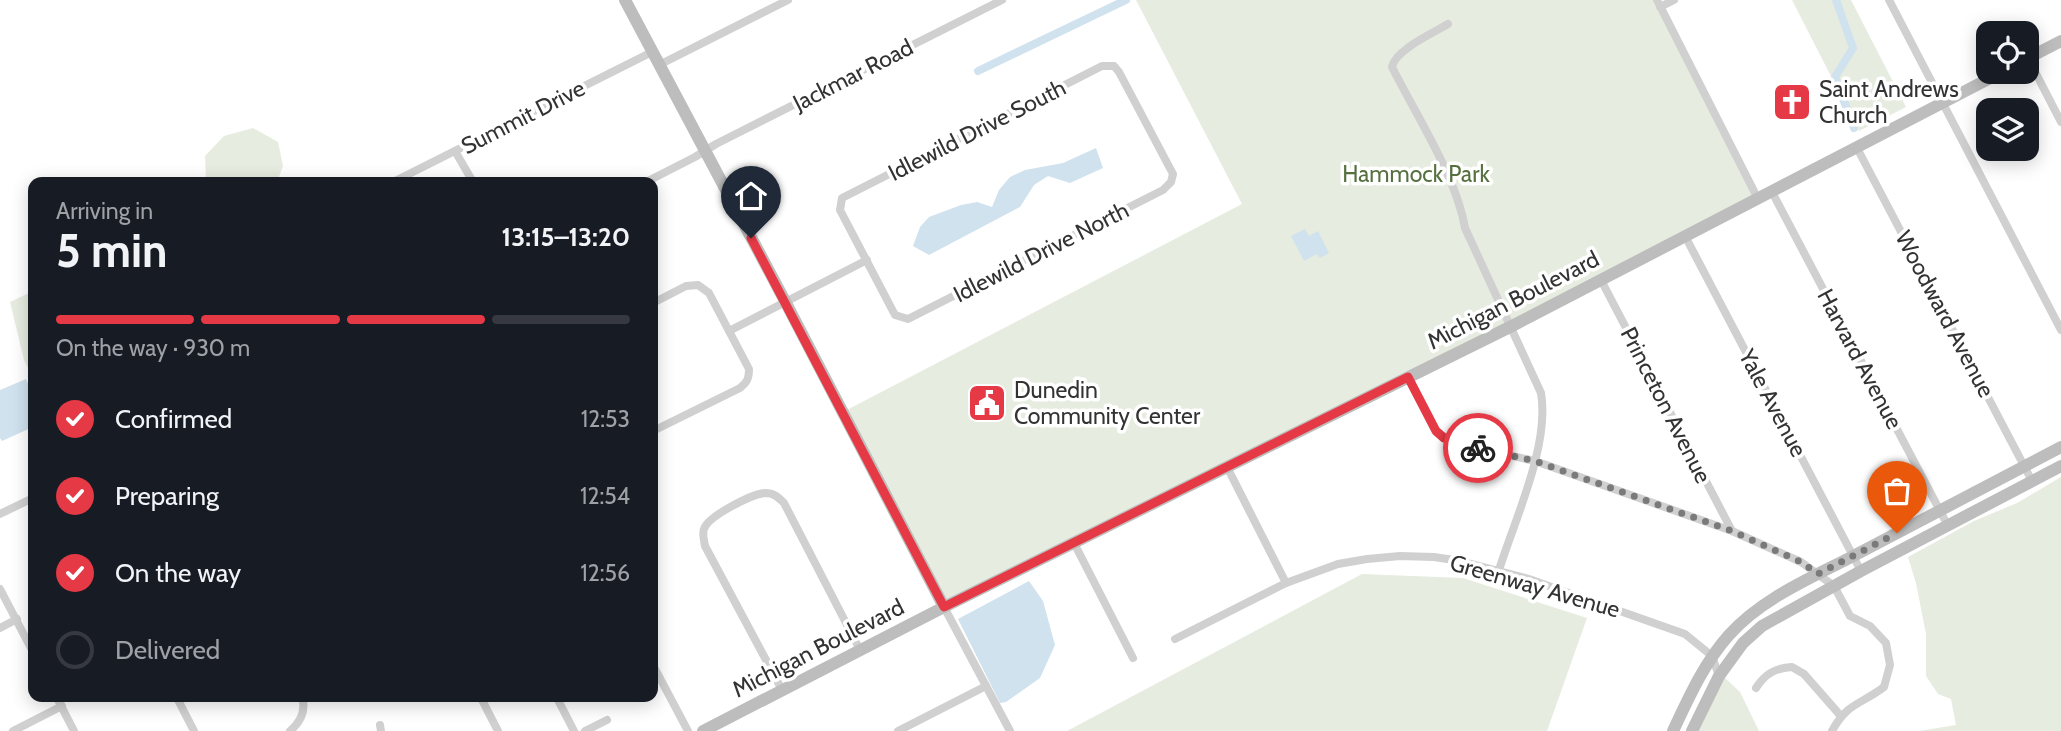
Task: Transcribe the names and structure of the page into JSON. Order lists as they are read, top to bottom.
{
  "streets": {
    "street": [
      "Jackmar Road",
      "Summit Drive",
      "Idlewild Drive South",
      "Idlewild Drive North",
      "Michigan Boulevard",
      "Woodward Avenue",
      "Harvard Avenue",
      "Yale Avenue",
      "Princeton Avenue",
      "Greenway Avenue"
    ]
  },
  "crossings": [
    ["Idlewild Drive South", "Idlewild Drive North"],
    ["Michigan Boulevard", "Woodward Avenue"],
    ["Michigan Boulevard", "Harvard Avenue"],
    ["Michigan Boulevard", "Yale Avenue"],
    ["Michigan Boulevard", "Princeton Avenue"]
  ],
  "parks": ["Hammock Park"],
  "places": {
    "church": ["Saint Andrews Church"],
    "public building": ["Dunedin Community Center"]
  },
  "page": {
    "heading": ["5 min", "Arriving in", "13:15–13:20"],
    "bar": "On the way · 930 m",
    "list": [
      ["Confirmed", "12:53"],
      ["Preparing", "12:54"],
      ["On the way", "12:56"],
      "Delivered"
    ]
  }
}
